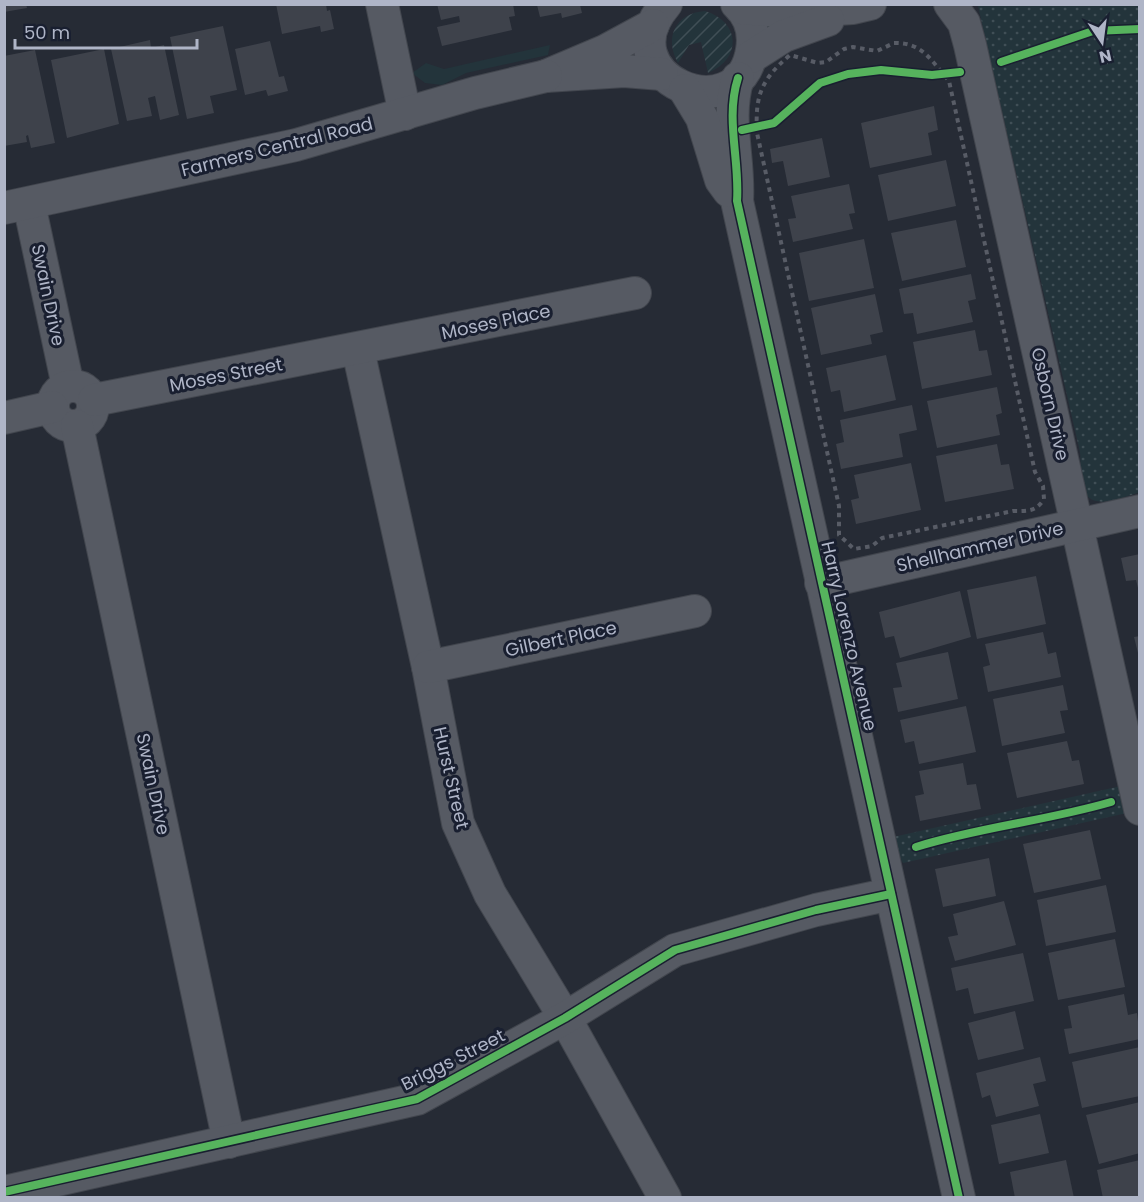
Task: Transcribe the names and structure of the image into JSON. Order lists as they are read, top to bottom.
{
  "streets": {
    "street": [
      "Farmers Central Road",
      "Swain Drive",
      "Moses Place",
      "Moses Street",
      "Osborn Drive",
      "Shellhammer Drive",
      "Harry Lorenzo Avenue",
      "Gilbert Place",
      "Hurst Street",
      "Briggs Street"
    ]
  },
  "crossings": [
    ["Farmers Central Road", "Swain Drive"],
    ["Farmers Central Road", "Harry Lorenzo Avenue"],
    ["Swain Drive", "Moses Street"],
    ["Swain Drive", "Briggs Street"],
    ["Moses Place", "Moses Street"],
    ["Moses Place", "Hurst Street"],
    ["Moses Street", "Hurst Street"],
    ["Osborn Drive", "Shellhammer Drive"],
    ["Shellhammer Drive", "Harry Lorenzo Avenue"],
    ["Harry Lorenzo Avenue", "Briggs Street"],
    ["Gilbert Place", "Hurst Street"],
    ["Hurst Street", "Briggs Street"]
  ],
  "scale_bar": "50 m",
  "north": "bottom"
}
